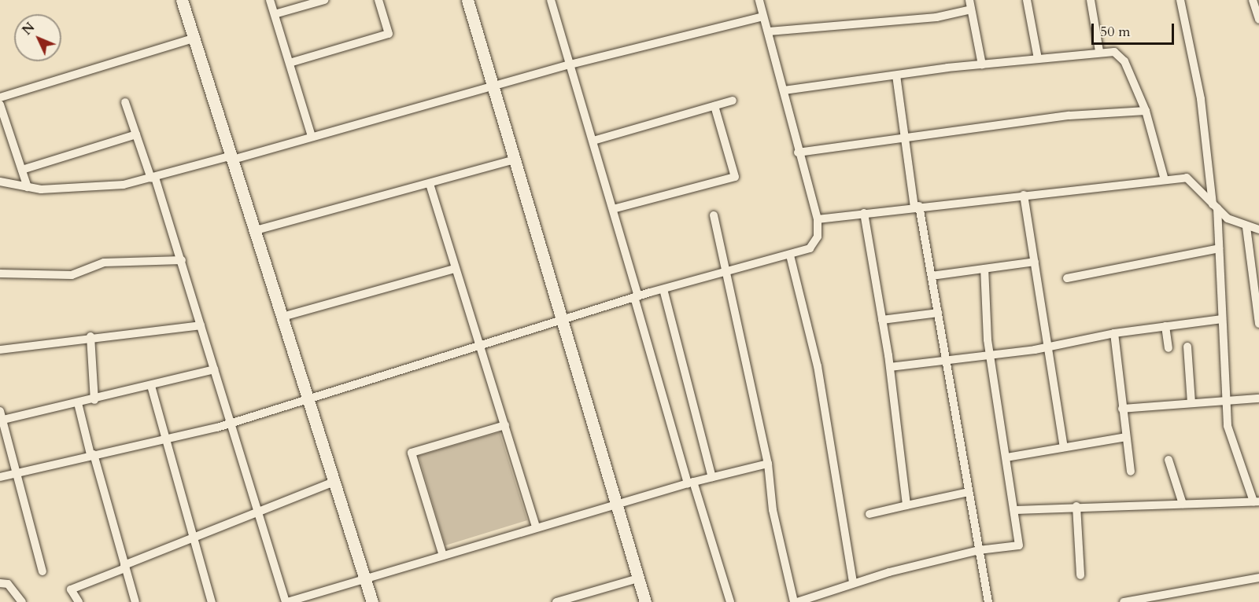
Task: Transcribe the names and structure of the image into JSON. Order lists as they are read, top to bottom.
{
  "scale_bar": "50 m",
  "north": "top left"
}
